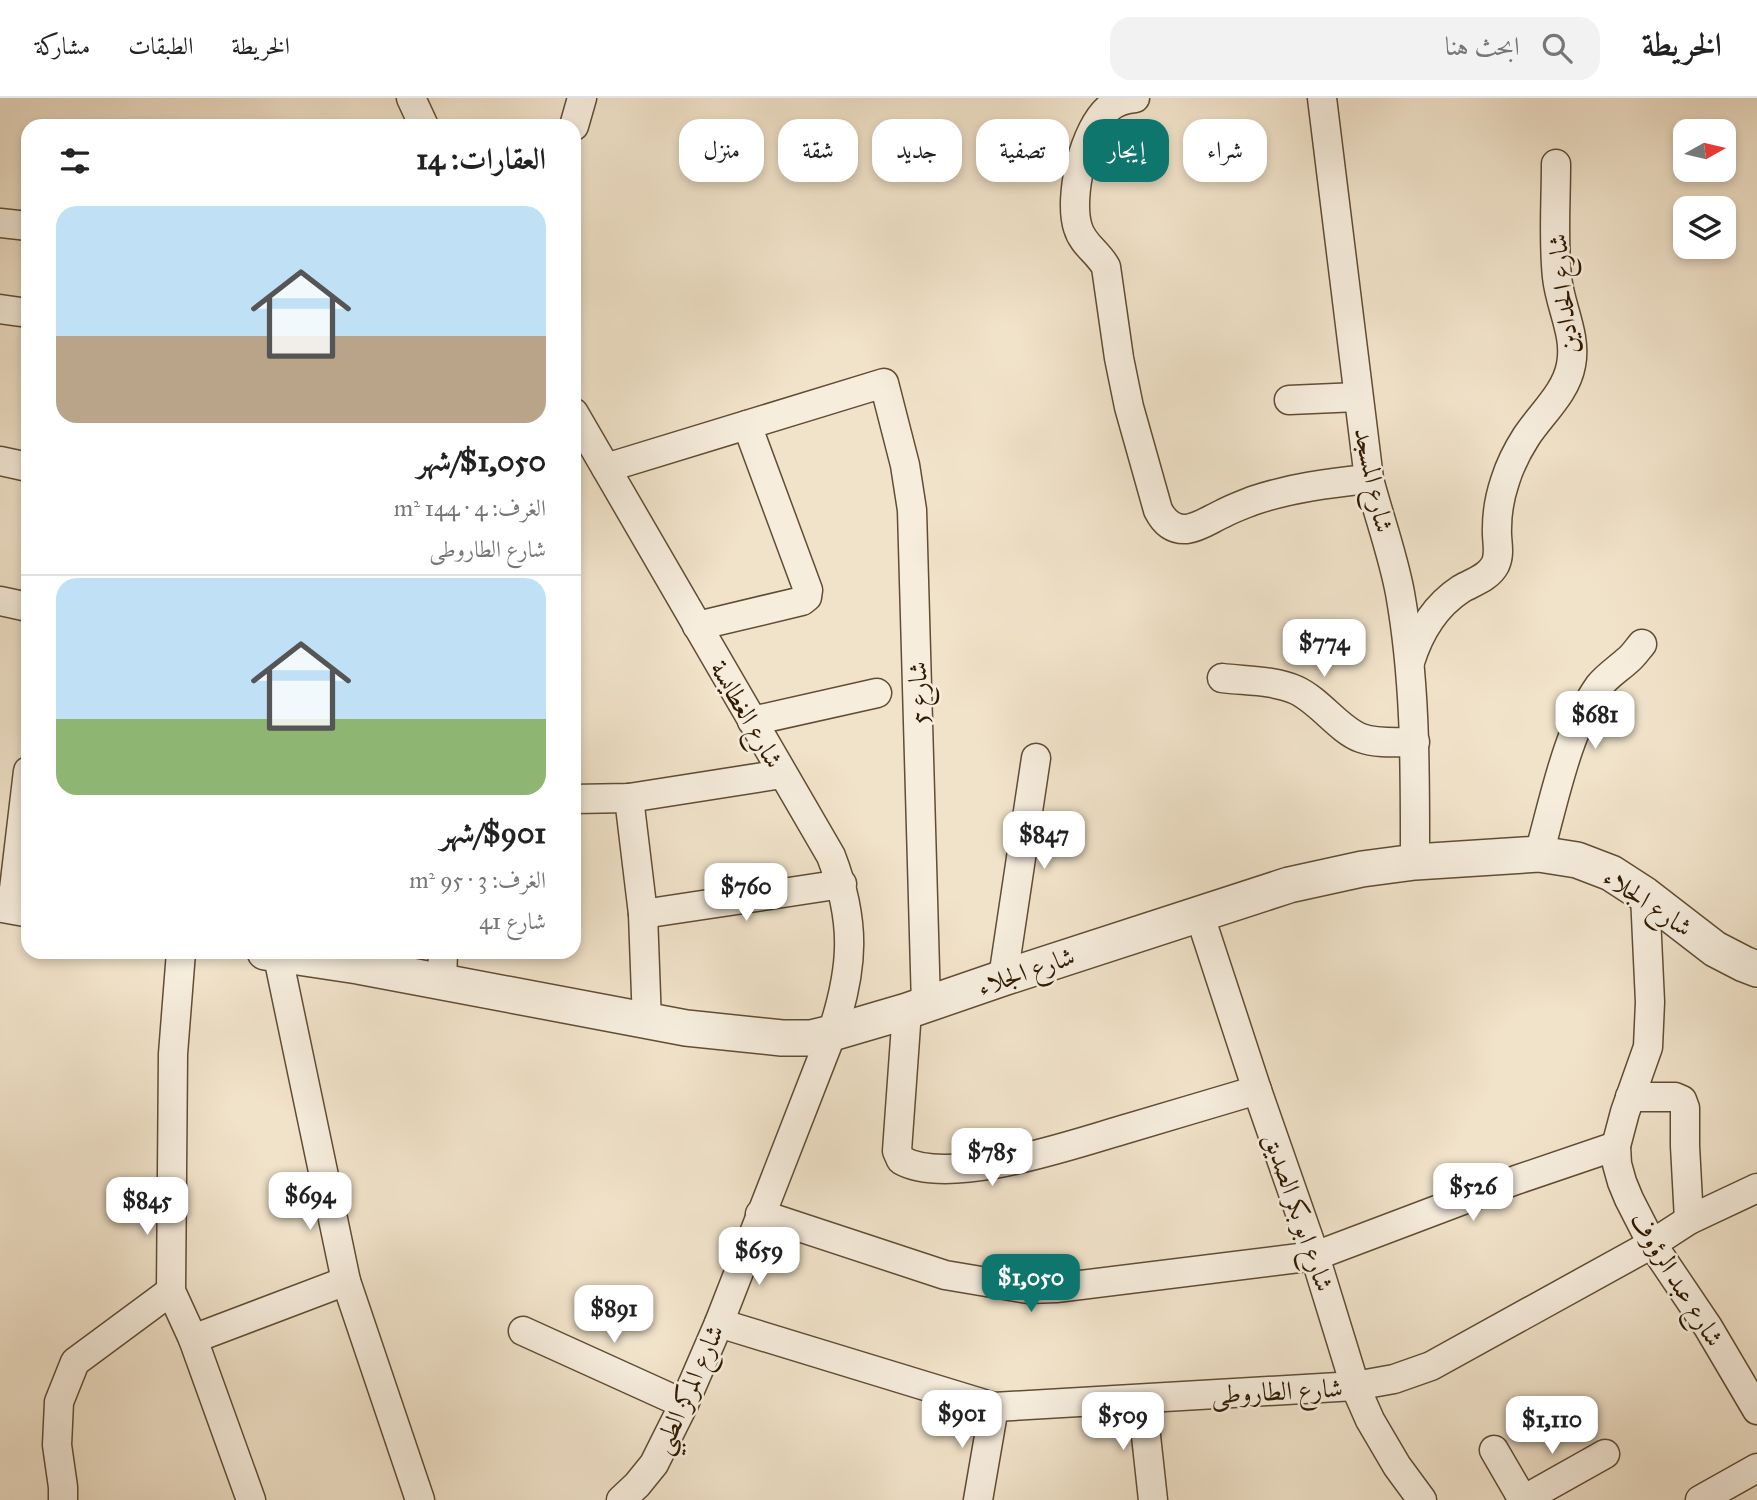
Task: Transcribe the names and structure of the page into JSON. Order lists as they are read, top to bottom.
{
  "streets": {
    "street": [
      "شارع الحدادين",
      "شارع المسجد",
      "شارع 5",
      "شارع الغطايسة",
      "شارع الجلاء",
      "شارع ابو بكر الصديق",
      "شارع عبد الرؤوف",
      "شارع المركز الطبي",
      "شارع الطاروطى"
    ]
  },
  "crossings": [
    ["شارع الحدادين", "شارع المسجد"],
    ["شارع المسجد", "شارع الجلاء"],
    ["شارع 5", "شارع الجلاء"],
    ["شارع 5", "شارع ابو بكر الصديق"],
    ["شارع الغطايسة", "شارع الجلاء"],
    ["شارع الغطايسة", "شارع المركز الطبي"],
    ["شارع الجلاء", "شارع ابو بكر الصديق"],
    ["شارع الجلاء", "شارع عبد الرؤوف"],
    ["شارع الجلاء", "شارع المركز الطبي"],
    ["شارع ابو بكر الصديق", "شارع الطاروطى"],
    ["شارع عبد الرؤوف", "شارع الطاروطى"],
    ["شارع المركز الطبي", "شارع الطاروطى"]
  ],
  "north": "right",
  "page": {
    "header": "الخريطة",
    "search": "ابحث هنا",
    "nav": ["الخريطة", "الطبقات", "مشاركة"],
    "chip": [
      "شراء",
      "إيجار",
      "تصفية",
      "جديد",
      "شقة",
      "منزل"
    ],
    "heading": "العقارات: 14",
    "list": [
      {
        "name": "$1,050/شهر",
        "note": "الغرف: 4 · 144 m² · شارع الطاروطى"
      },
      {
        "name": "$901/شهر",
        "note": "الغرف: 3 · 95 m² · شارع 41"
      }
    ],
    "price": [
      "$774",
      "$681",
      "$847",
      "$760",
      "$785",
      "$526",
      "$694",
      "$845",
      "$659",
      "$1,050",
      "$891",
      "$901",
      "$509",
      "$1,110"
    ]
  }
}
